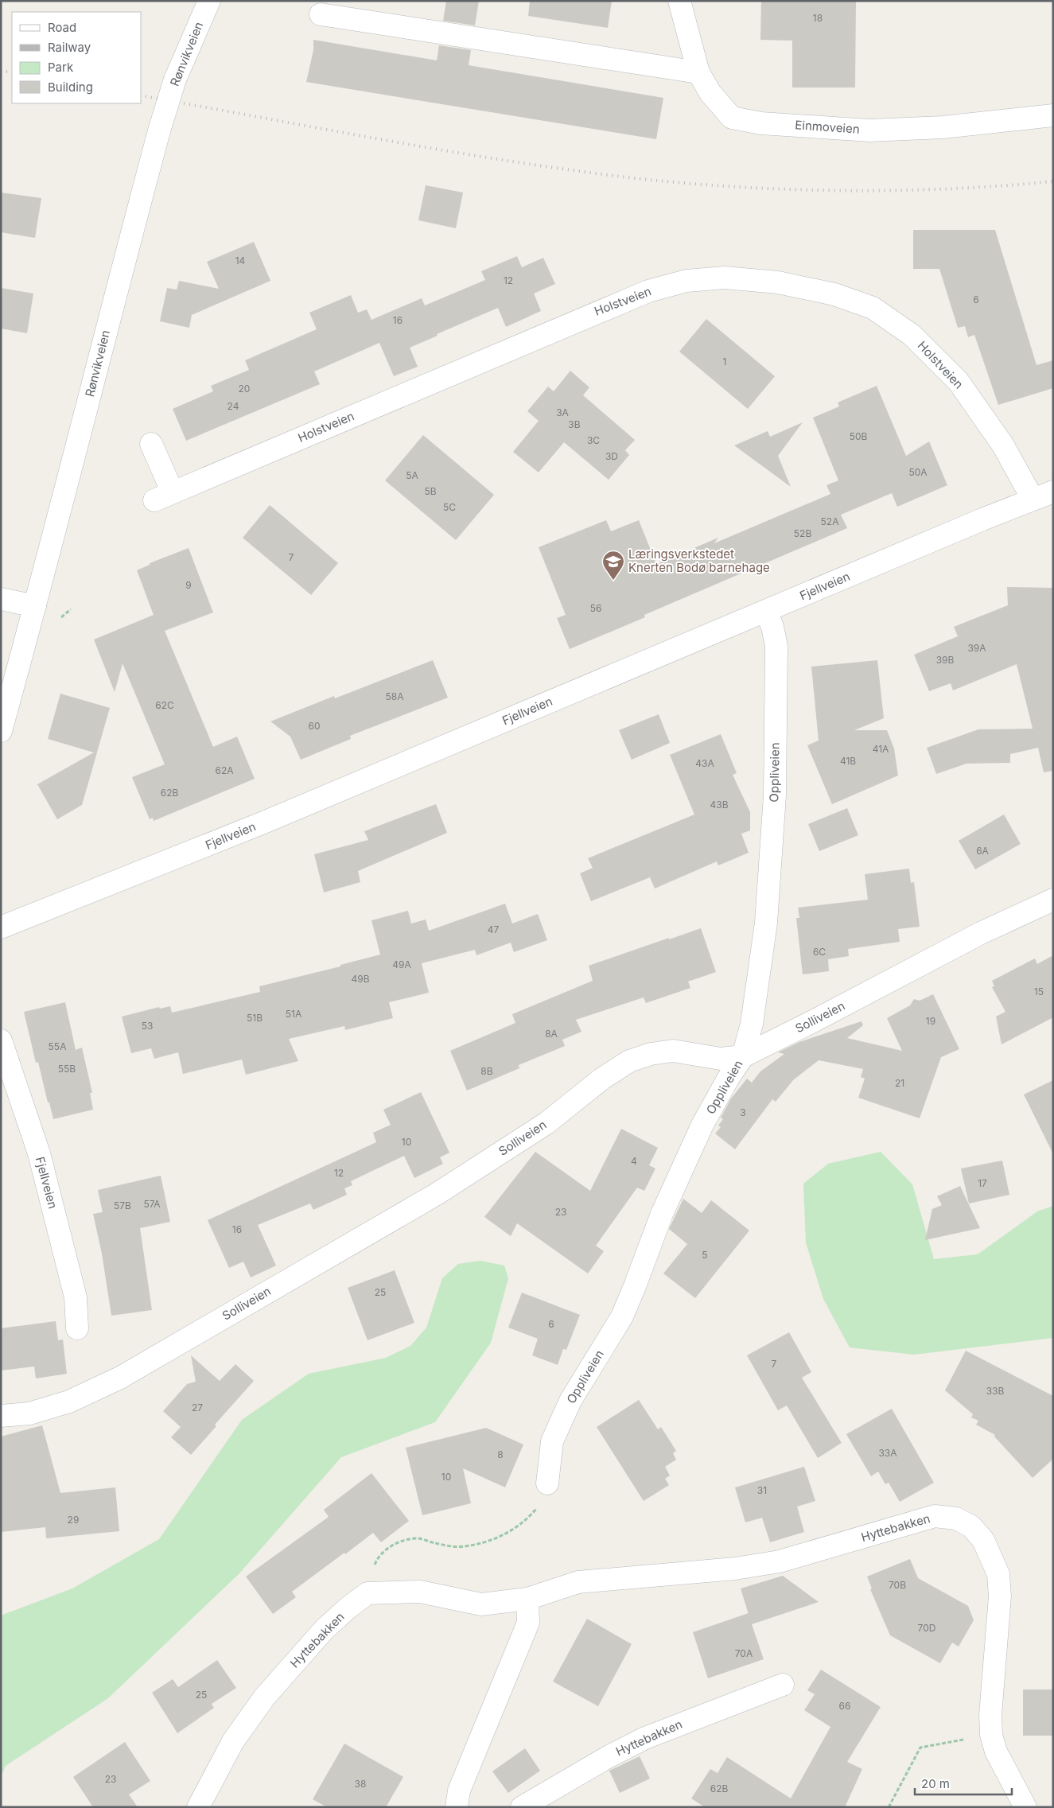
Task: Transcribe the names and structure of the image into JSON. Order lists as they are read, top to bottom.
{
  "streets": {
    "street": [
      "Rønvikveien",
      "Einmoveien",
      "Holstveien",
      "Fjellveien",
      "Oppliveien",
      "Solliveien",
      "Hyttebakken"
    ]
  },
  "crossings": [
    ["Holstveien", "Fjellveien"],
    ["Fjellveien", "Oppliveien"],
    ["Oppliveien", "Solliveien"]
  ],
  "places": {
    "school or university": ["Læringsverkstedet Knerten Bodø barnehage"]
  },
  "house_numbers": [
    "18",
    "14",
    "12",
    "6",
    "16",
    "1",
    "20",
    "24",
    "3A",
    "3B",
    "50B",
    "3C",
    "3D",
    "50A",
    "5A",
    "5B",
    "5C",
    "52A",
    "52B",
    "7",
    "9",
    "56",
    "39A",
    "39B",
    "58A",
    "62C",
    "60",
    "41A",
    "41B",
    "43A",
    "62A",
    "62B",
    "43B",
    "6A",
    "47",
    "6C",
    "49A",
    "49B",
    "15",
    "51A",
    "51B",
    "19",
    "53",
    "8A",
    "55A",
    "55B",
    "8B",
    "21",
    "3",
    "10",
    "4",
    "12",
    "17",
    "57A",
    "57B",
    "23",
    "16",
    "5",
    "25",
    "6",
    "7",
    "33B",
    "27",
    "33A",
    "8",
    "10",
    "31",
    "29",
    "70B",
    "70D",
    "70A",
    "25",
    "66",
    "23",
    "38",
    "62B"
  ],
  "legend": [
    "Road",
    "Railway",
    "Park",
    "Building"
  ],
  "scale_bar": "20 m"
}
